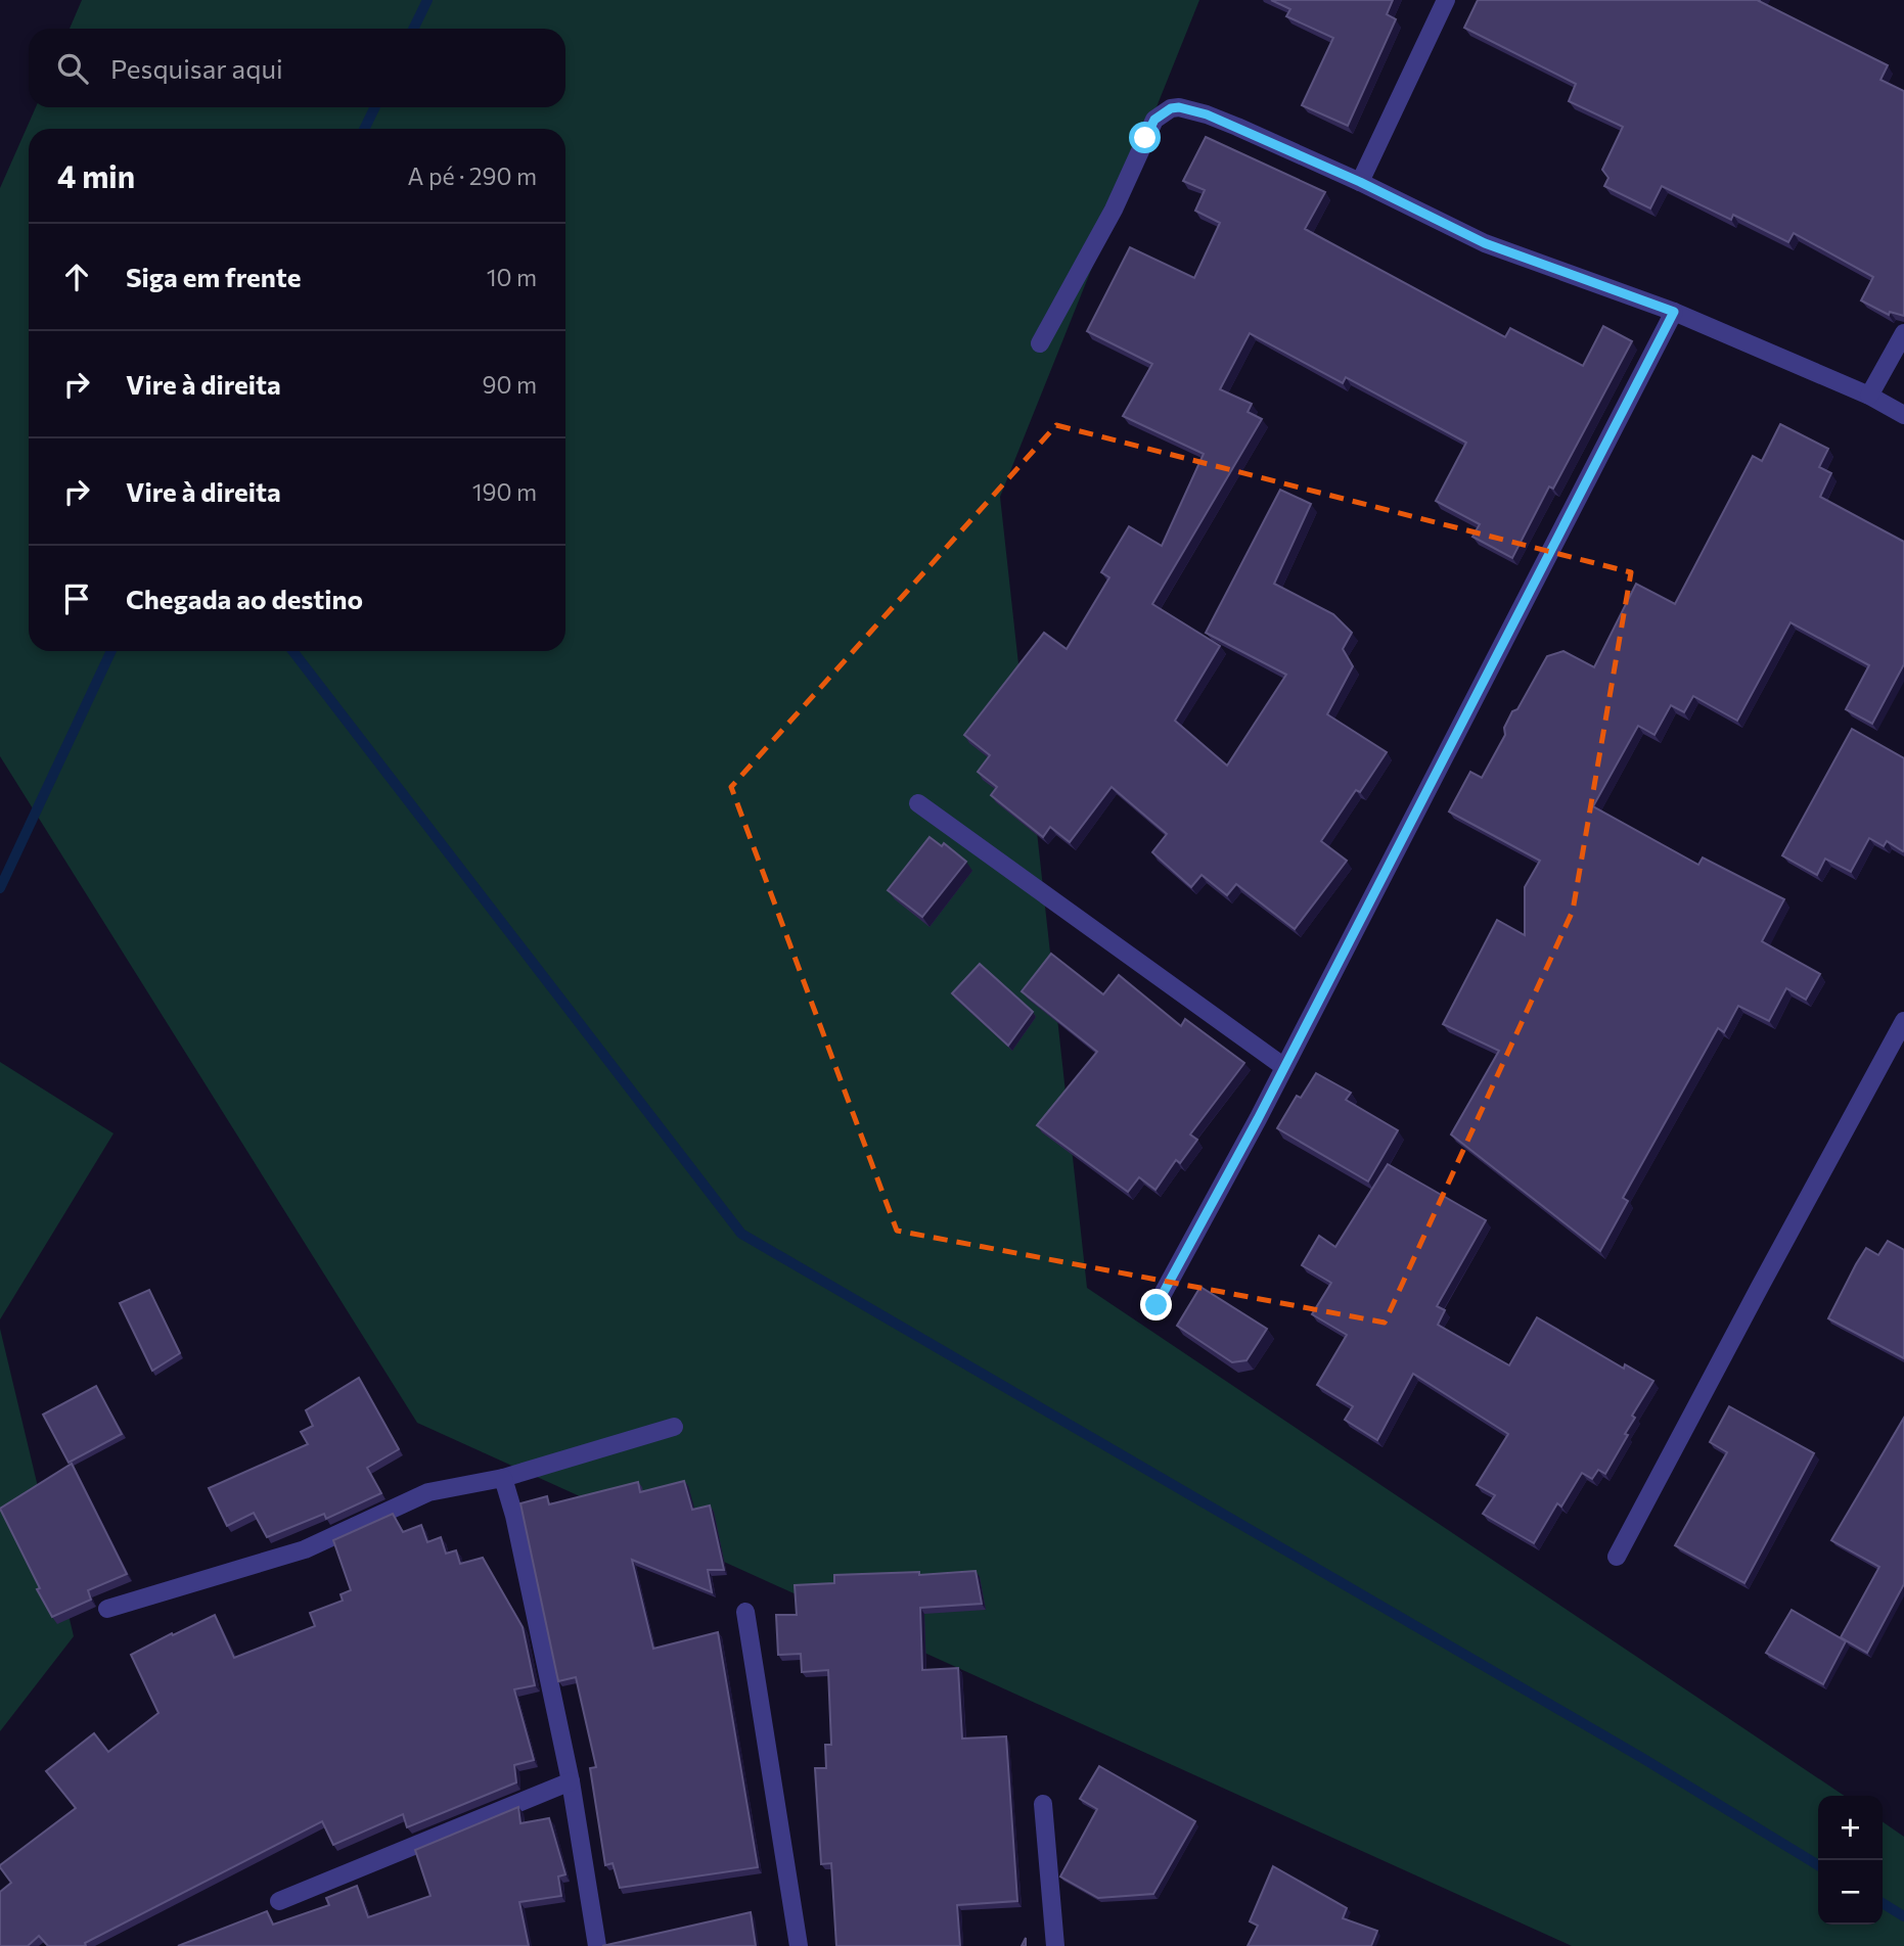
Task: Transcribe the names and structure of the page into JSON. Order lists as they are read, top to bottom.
{
  "page": {
    "search": "Pesquisar aqui",
    "heading": ["4 min", "A pé · 290 m"],
    "list": [
      ["Siga em frente", "10 m"],
      ["Vire à direita", "90 m"],
      ["Vire à direita", "190 m"],
      "Chegada ao destino"
    ],
    "map_buttons": ["+", "−"]
  }
}
